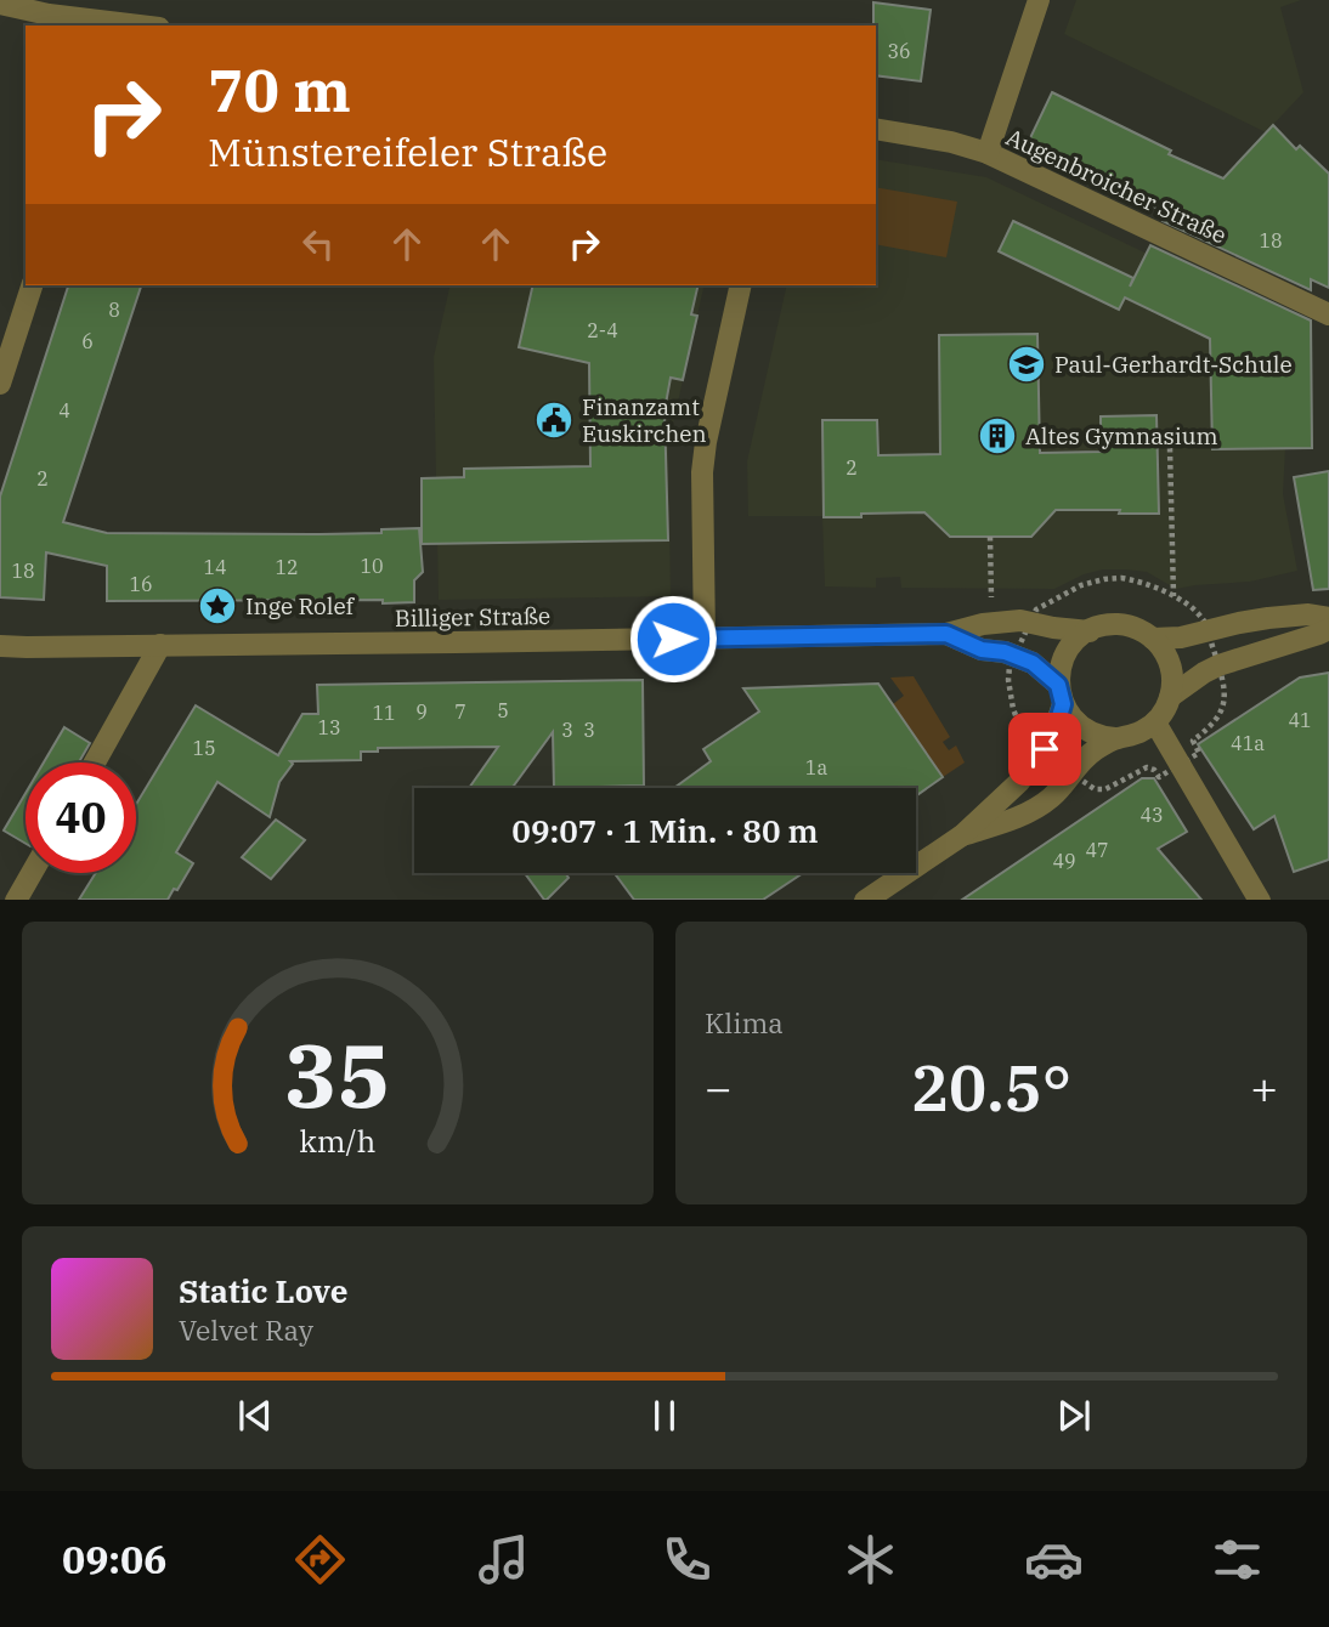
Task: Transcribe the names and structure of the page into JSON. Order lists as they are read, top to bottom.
{
  "streets": {
    "street": ["Augenbroicher Straße", "Billiger Straße"]
  },
  "places": {
    "school or university": ["Paul-Gerhardt-Schule"],
    "public building": ["Finanzamt Euskirchen"],
    "building": ["Altes Gymnasium"],
    "place": ["Inge Rolef"]
  },
  "house_numbers": [
    "36",
    "18",
    "8",
    "2-4",
    "6",
    "4",
    "2",
    "2",
    "10",
    "14",
    "12",
    "18",
    "16",
    "5",
    "9",
    "7",
    "11",
    "41",
    "13",
    "3",
    "3",
    "41a",
    "15",
    "1a",
    "43",
    "47",
    "49"
  ],
  "page": {
    "turn": ["70 m", "Münstereifeler Straße"],
    "limit": "40",
    "trip": "09:07 · 1 Min. · 80 m",
    "tile": "Klima",
    "heat": ["−", "20.5°", "+"],
    "song": ["Static Love", "Velvet Ray"],
    "tabs": "09:06",
    "gauge": ["35", "km/h"]
  }
}
